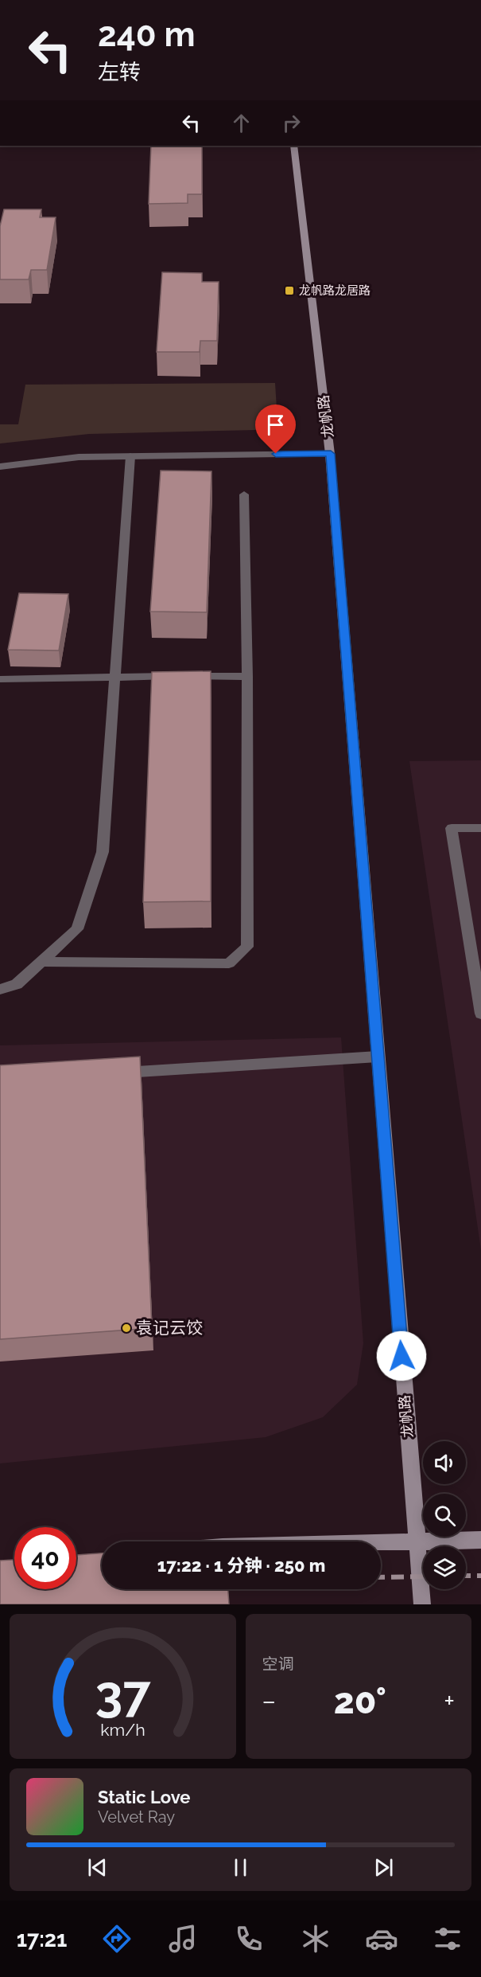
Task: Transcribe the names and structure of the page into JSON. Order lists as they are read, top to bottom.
{
  "streets": {
    "street": ["龙帆路"]
  },
  "places": {
    "transit": ["龙帆路龙居路"],
    "other": ["袁记云饺"]
  },
  "page": {
    "turn": ["240 m", "左转"],
    "limit": "40",
    "trip": "17:22 · 1 分钟 · 250 m",
    "tile": "空调",
    "heat": ["−", "20°", "+"],
    "song": ["Static Love", "Velvet Ray"],
    "tabs": "17:21",
    "gauge": ["37", "km/h"]
  }
}
